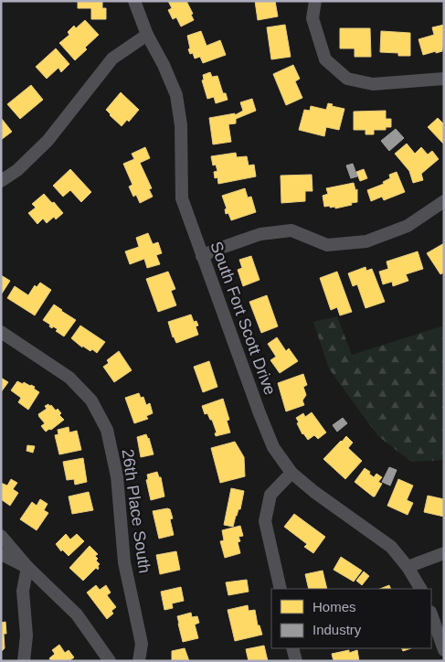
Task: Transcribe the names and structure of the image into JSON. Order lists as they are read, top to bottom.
{
  "streets": {
    "street": ["South Fort Scott Drive", "26th Place South"]
  },
  "legend": ["Homes", "Industry"]
}
